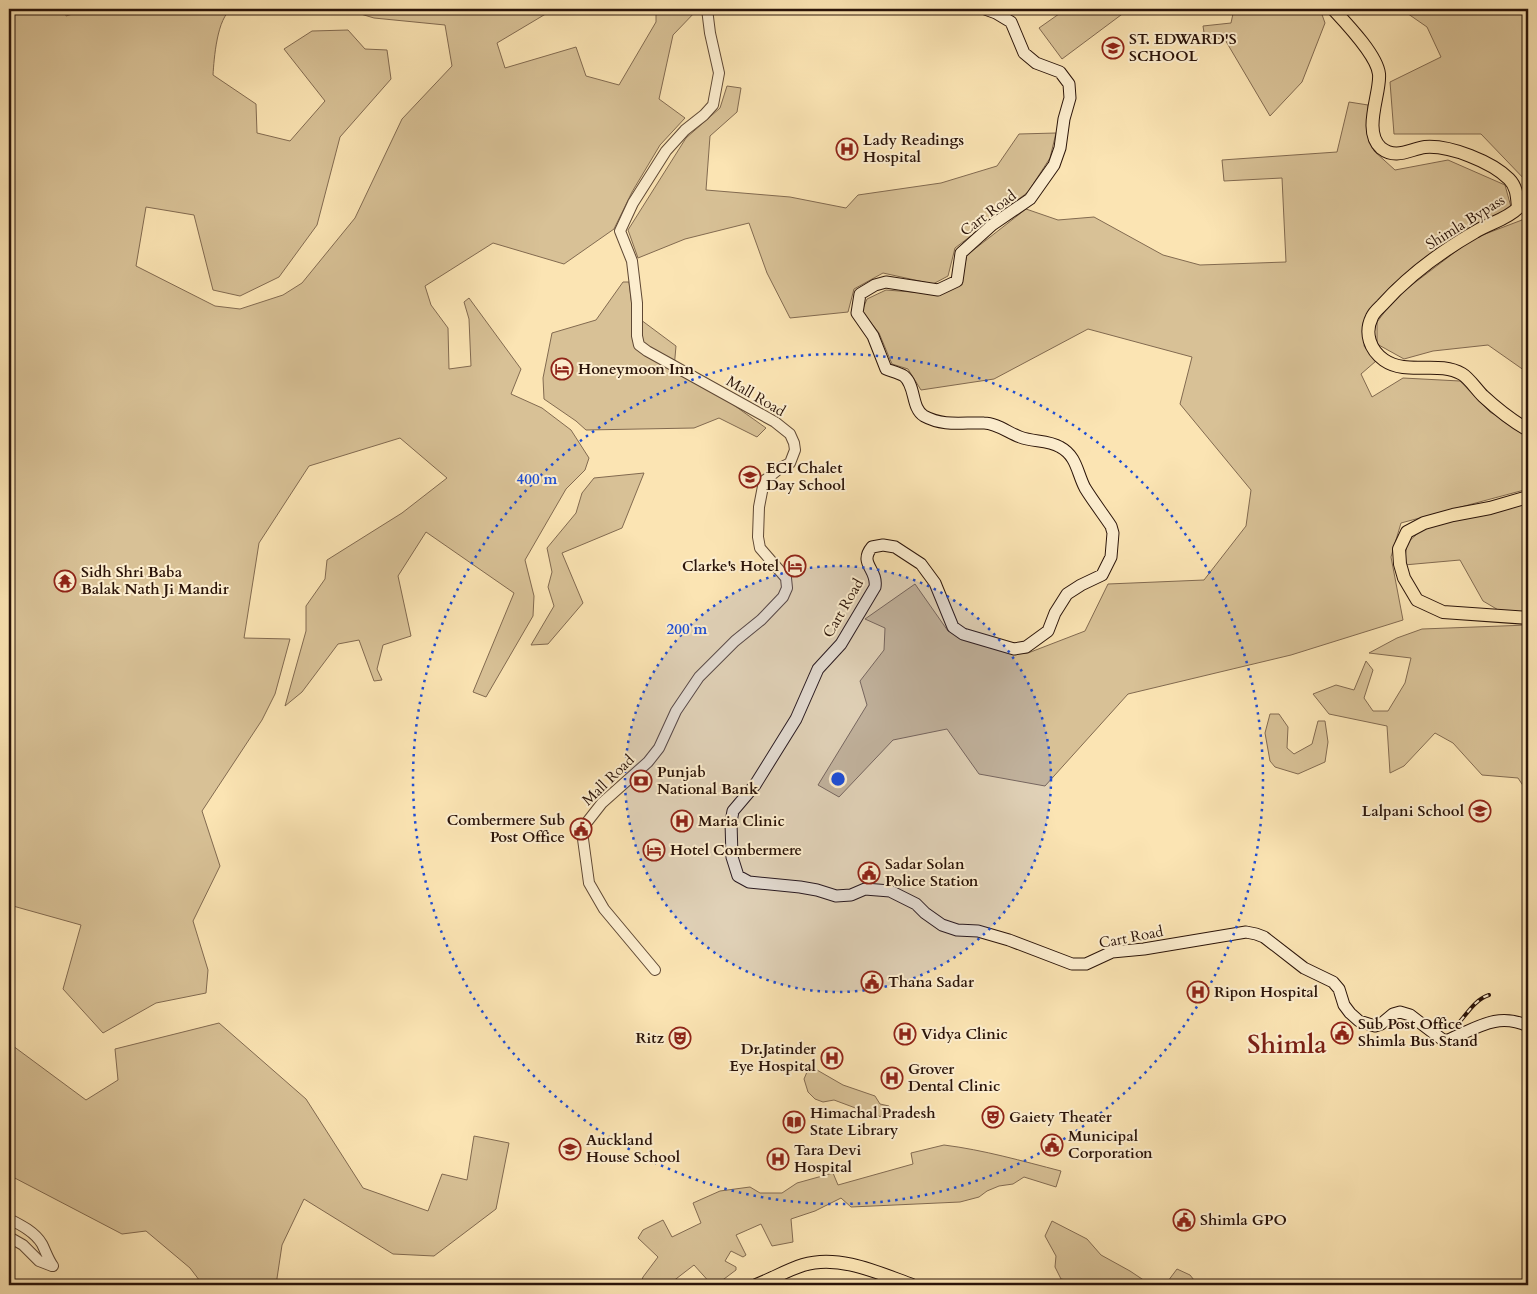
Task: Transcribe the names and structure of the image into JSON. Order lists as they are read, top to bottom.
{
  "streets": {
    "main road": ["Cart Road", "Shimla Bypass"],
    "street": ["Mall Road"]
  },
  "districts": ["Shimla"],
  "places": {
    "school or university": [
      "ST. EDWARD'S SCHOOL",
      "ECI Chalet Day School",
      "Lalpani School",
      "Auckland House School"
    ],
    "hospital": [
      "Lady Readings Hospital",
      "Maria Clinic",
      "Ripon Hospital",
      "Vidya Clinic",
      "Dr.Jatinder Eye Hospital",
      "Grover Dental Clinic",
      "Tara Devi Hospital"
    ],
    "hotel": ["Honeymoon Inn", "Clarke's Hotel", "Hotel Combermere"],
    "temple": ["Sidh Shri Baba Balak Nath Ji Mandir"],
    "bank": ["Punjab National Bank"],
    "public building": [
      "Combermere Sub Post Office",
      "Sadar Solan Police Station",
      "Thana Sadar",
      "Sub Post Office Shimla Bus Stand",
      "Municipal Corporation",
      "Shimla GPO"
    ],
    "theatre": ["Ritz", "Gaiety Theater"],
    "library": ["Himachal Pradesh State Library"]
  },
  "rings": ["400 m", "200 m"]
}
